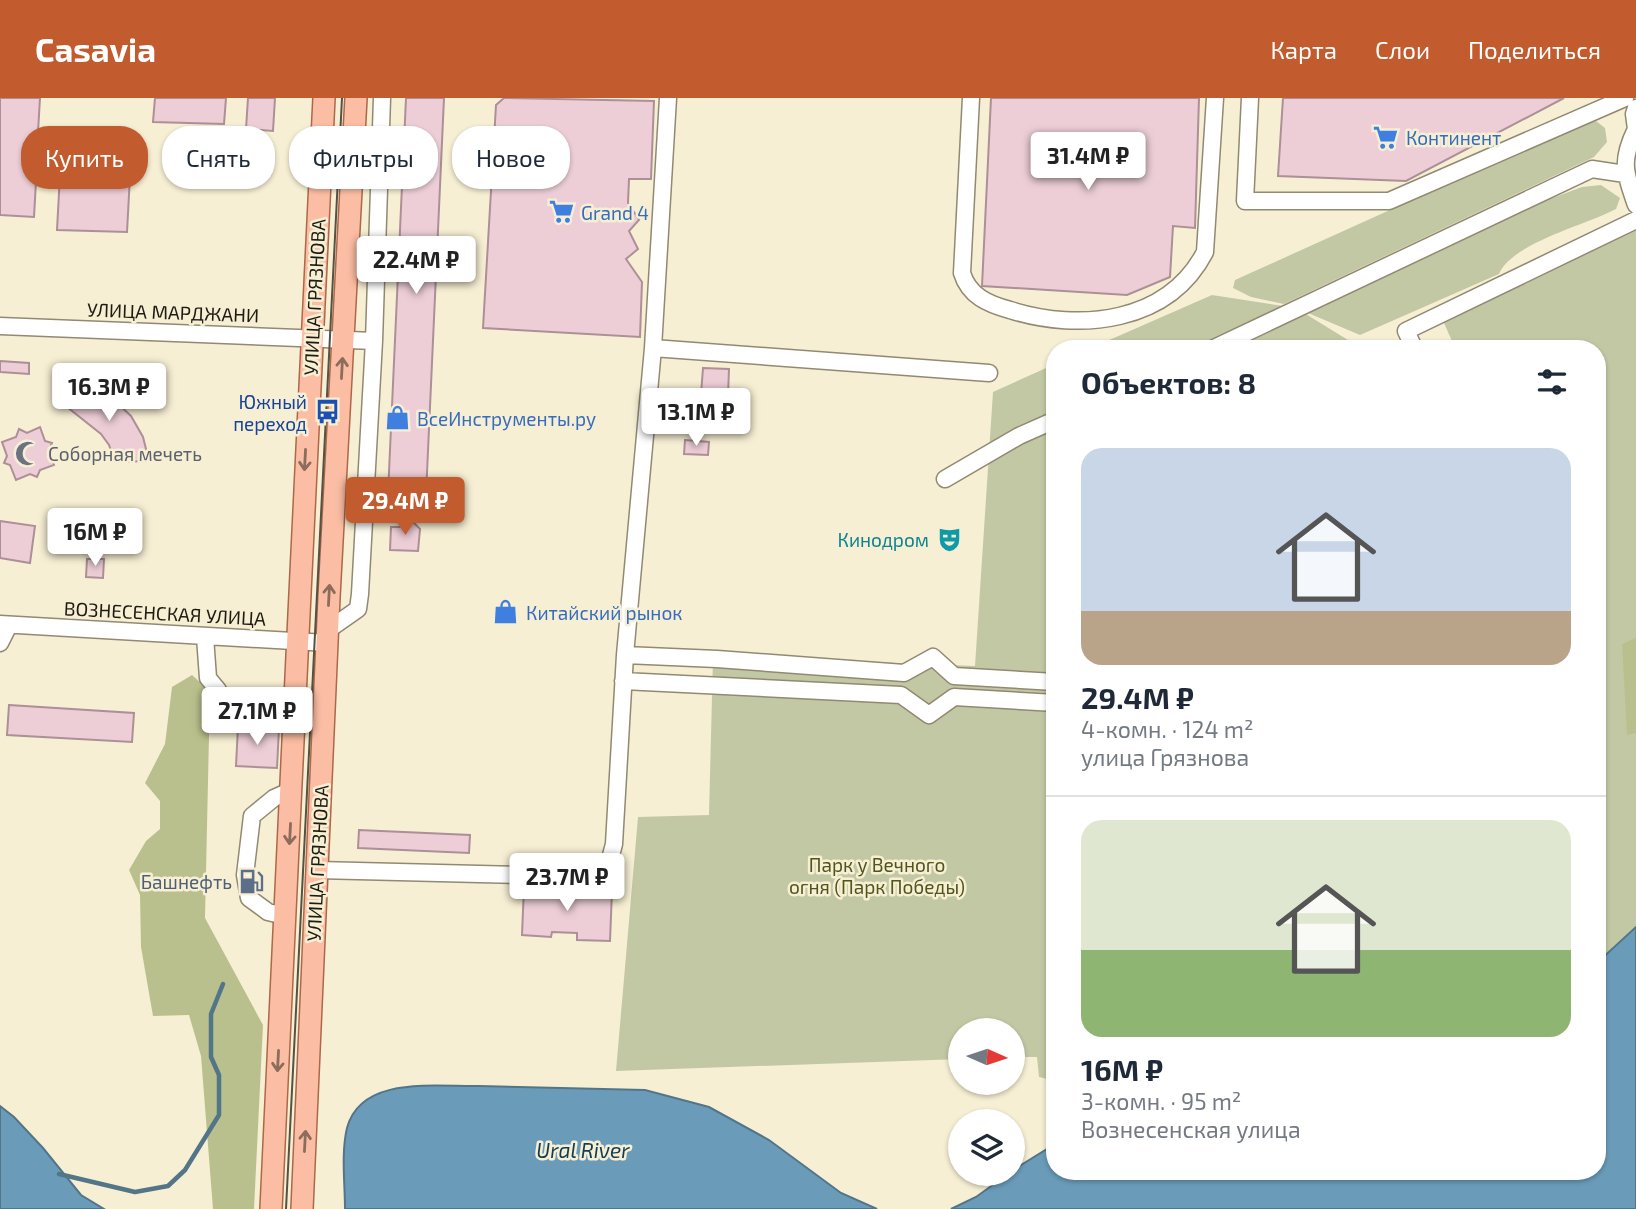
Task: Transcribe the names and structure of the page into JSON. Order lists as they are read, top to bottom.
{
  "streets": {
    "main road": ["УЛИЦА ГРЯЗНОВА"],
    "street": ["УЛИЦА МАРДЖАНИ", "ВОЗНЕСЕНСКАЯ УЛИЦА"]
  },
  "crossings": [
    ["УЛИЦА ГРЯЗНОВА", "УЛИЦА МАРДЖАНИ"],
    ["УЛИЦА ГРЯЗНОВА", "ВОЗНЕСЕНСКАЯ УЛИЦА"]
  ],
  "water": ["Ural River"],
  "parks": ["Парк у Вечного огня (Парк Победы)"],
  "places": {
    "supermarket": ["Континент", "Grand 4"],
    "bus stop": ["Южный переход"],
    "shop": ["ВсеИнструменты.ру", "Китайский рынок"],
    "mosque": ["Соборная мечеть"],
    "theatre": ["Кинодром"],
    "fuel station": ["Башнефть"]
  },
  "north": "right",
  "page": {
    "header": "Casavia",
    "nav": ["Карта", "Слои", "Поделиться"],
    "chip": [
      "Купить",
      "Снять",
      "Фильтры",
      "Новое"
    ],
    "price": [
      "31.4M ₽",
      "22.4M ₽",
      "16.3M ₽",
      "13.1M ₽",
      "29.4M ₽",
      "16M ₽",
      "27.1M ₽",
      "23.7M ₽"
    ],
    "heading": "Объектов: 8",
    "list": [
      {
        "name": "29.4M ₽",
        "note": "4-комн. · 124 m² · улица Грязнова"
      },
      {
        "name": "16M ₽",
        "note": "3-комн. · 95 m² · Вознесенская улица"
      }
    ]
  }
}
